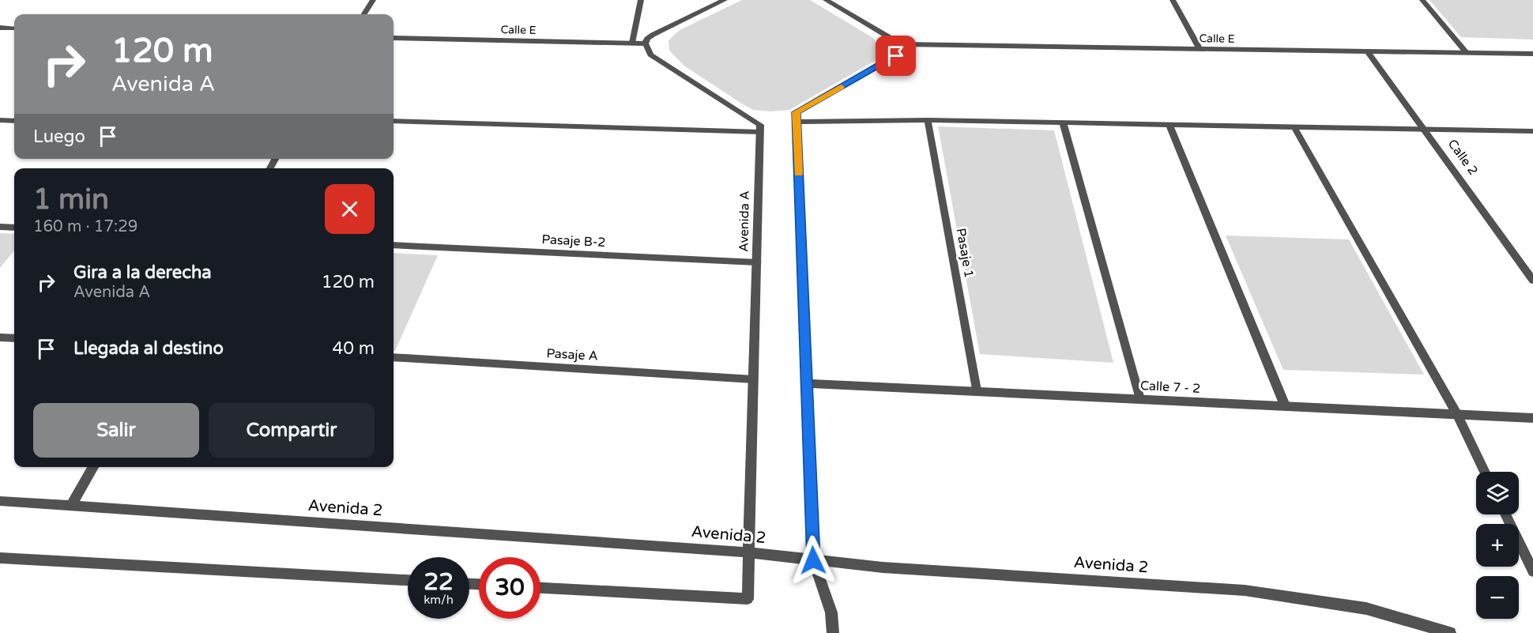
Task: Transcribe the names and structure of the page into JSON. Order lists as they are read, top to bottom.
{
  "streets": {
    "street": [
      "Calle E",
      "Calle 2",
      "Avenida A",
      "Pasaje B-2",
      "Pasaje 1",
      "Pasaje A",
      "Calle 7 - 2",
      "Avenida 2"
    ]
  },
  "crossings": [
    ["Calle E", "Calle 2"],
    ["Avenida A", "Pasaje B-2"],
    ["Avenida A", "Pasaje A"],
    ["Avenida A", "Avenida 2"],
    ["Pasaje 1", "Calle 7 - 2"]
  ],
  "page": {
    "turn": ["120 m", "Avenida A"],
    "then": "Luego",
    "heading": ["1 min", "160 m · 17:29"],
    "list": [
      {
        "name": "Gira a la derecha",
        "note": "Avenida A",
        "value": "120 m"
      },
      {
        "name": "Llegada al destino",
        "value": "40 m"
      }
    ],
    "buttons": ["Salir", "Compartir"],
    "map_buttons": ["+", "−"],
    "speed": "22 km/h",
    "limit": "30"
  }
}
